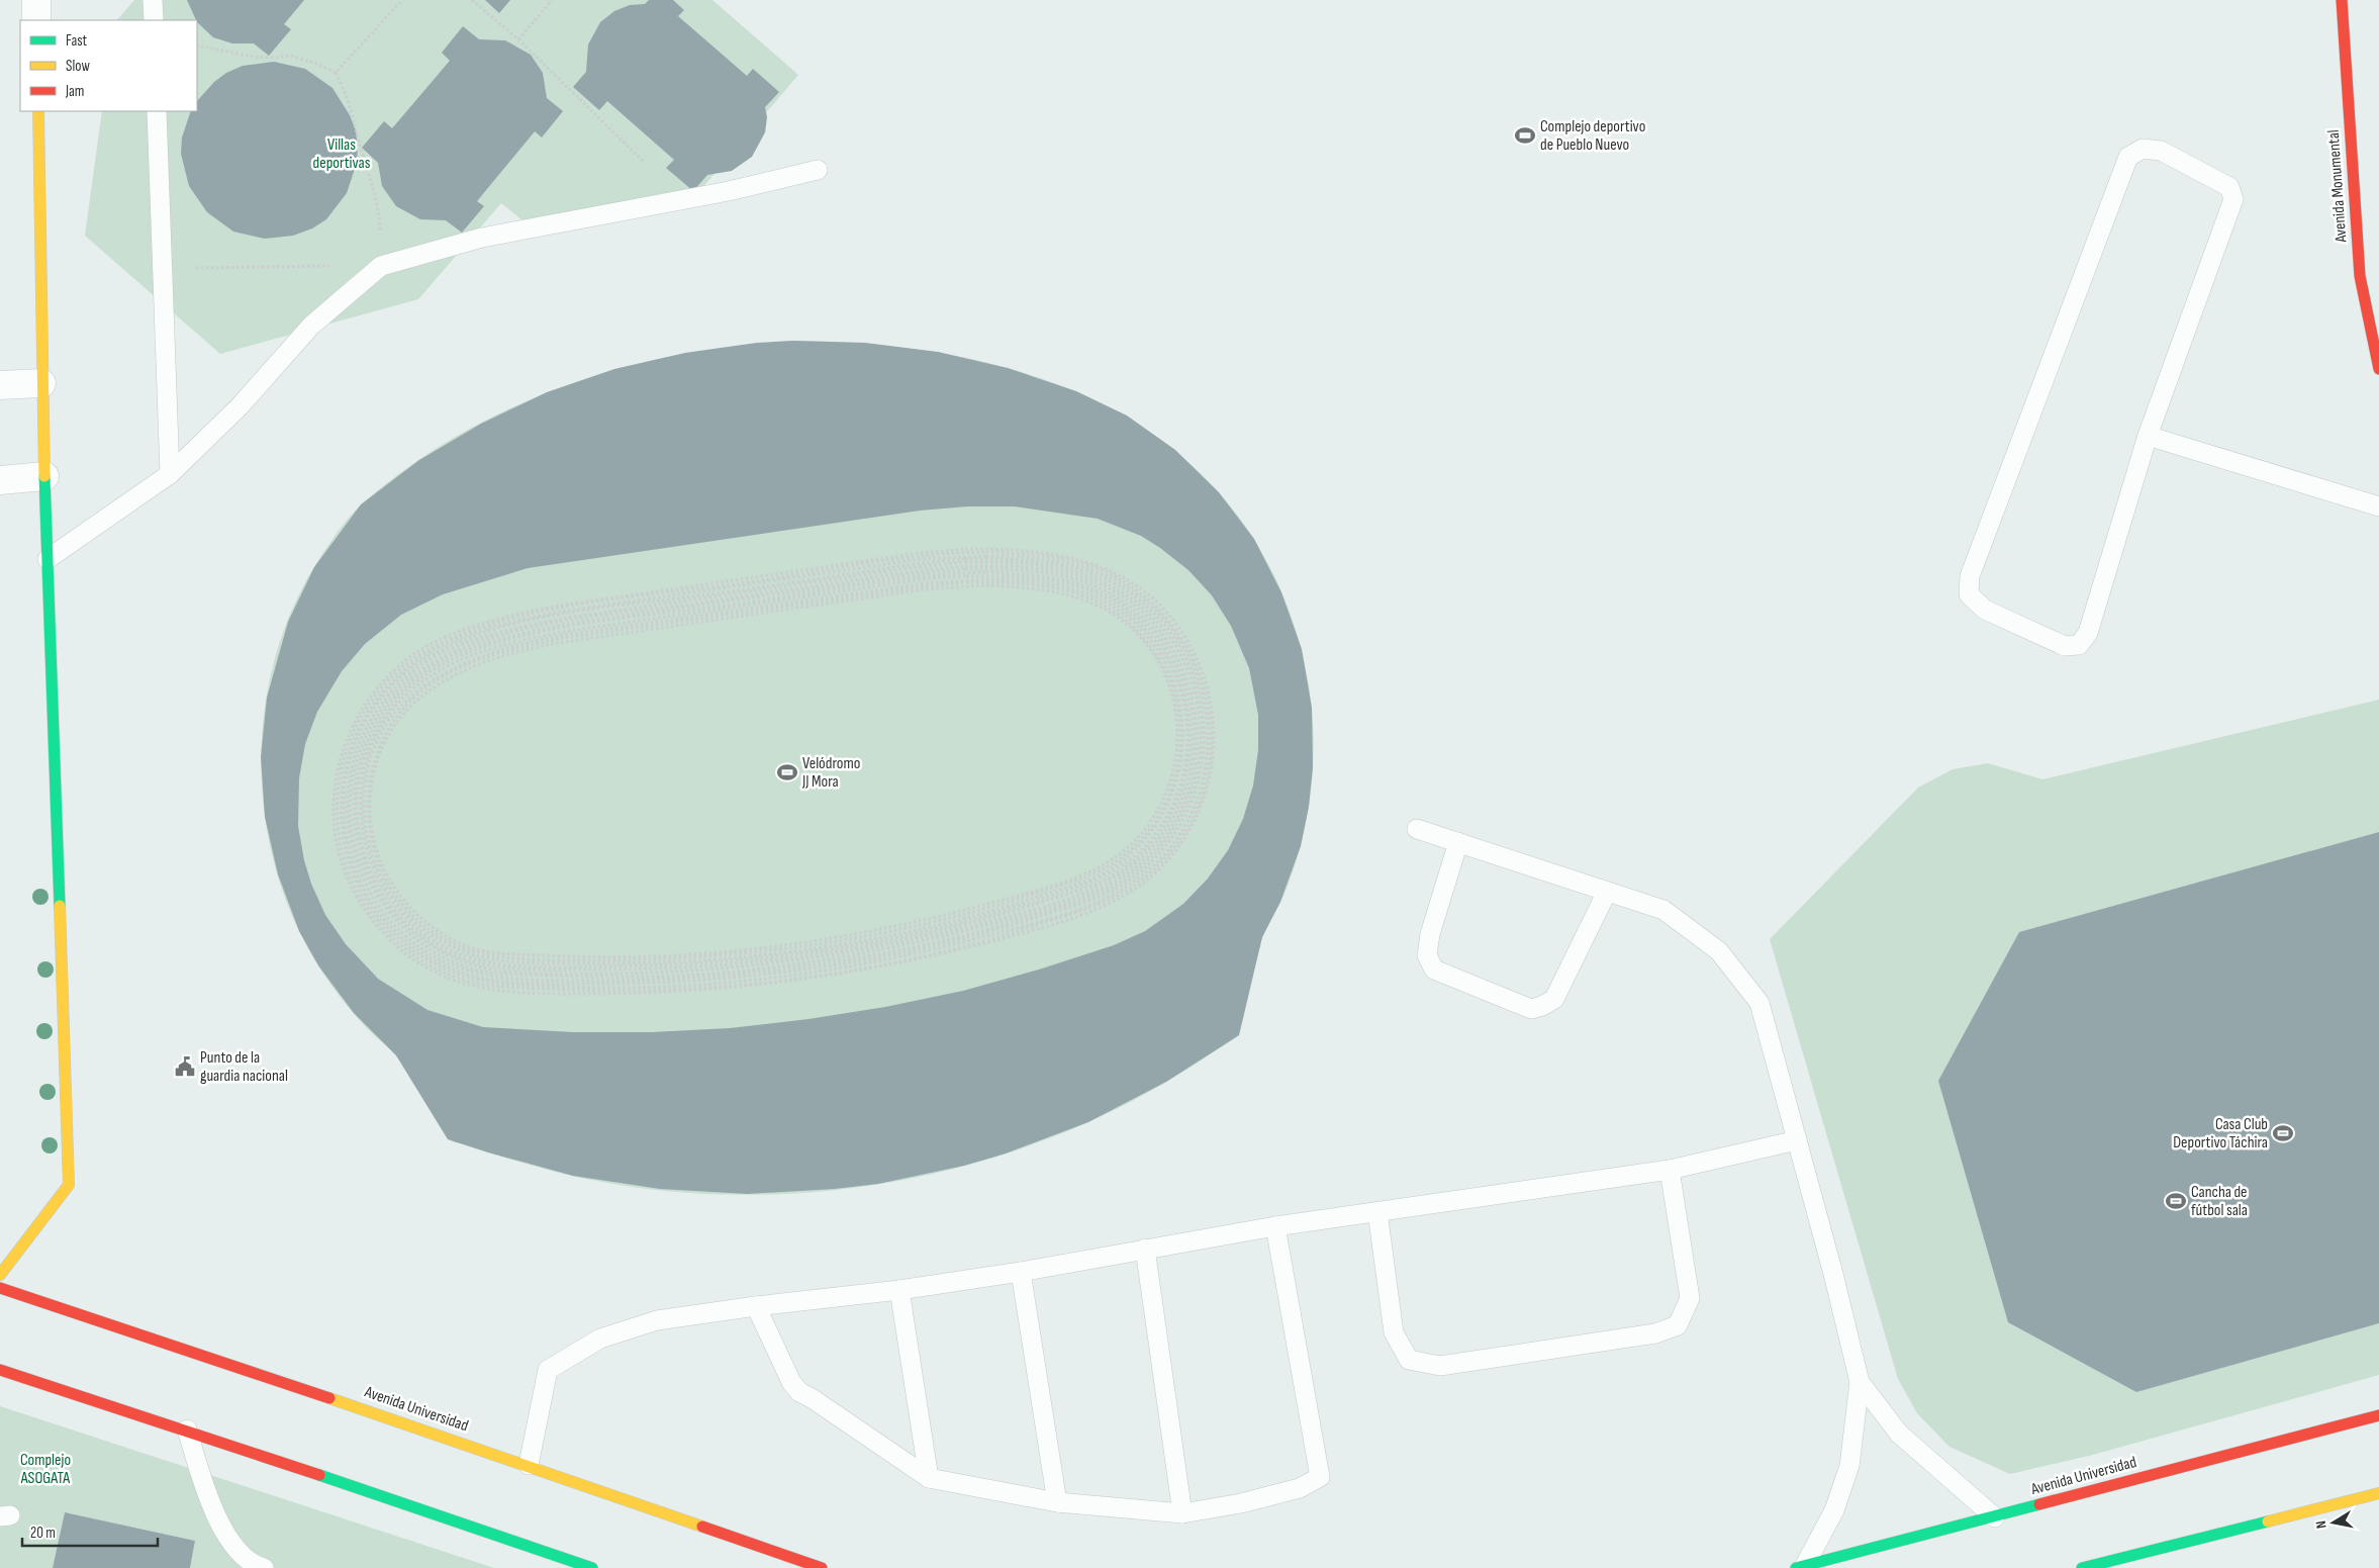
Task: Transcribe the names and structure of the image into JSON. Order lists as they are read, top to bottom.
{
  "streets": {
    "street": ["Avenida Monumental", "Avenida Universidad"]
  },
  "parks": ["Villas deportivas", "Complejo ASOGATA"],
  "places": {
    "sports": [
      "Complejo deportivo de Pueblo Nuevo",
      "Velódromo JJ Mora",
      "Casa Club Deportivo Táchira",
      "Cancha de fútbol sala"
    ],
    "public building": ["Punto de la guardia nacional"]
  },
  "legend": ["Fast", "Slow", "Jam"],
  "scale_bar": "20 m",
  "north": "left"
}
